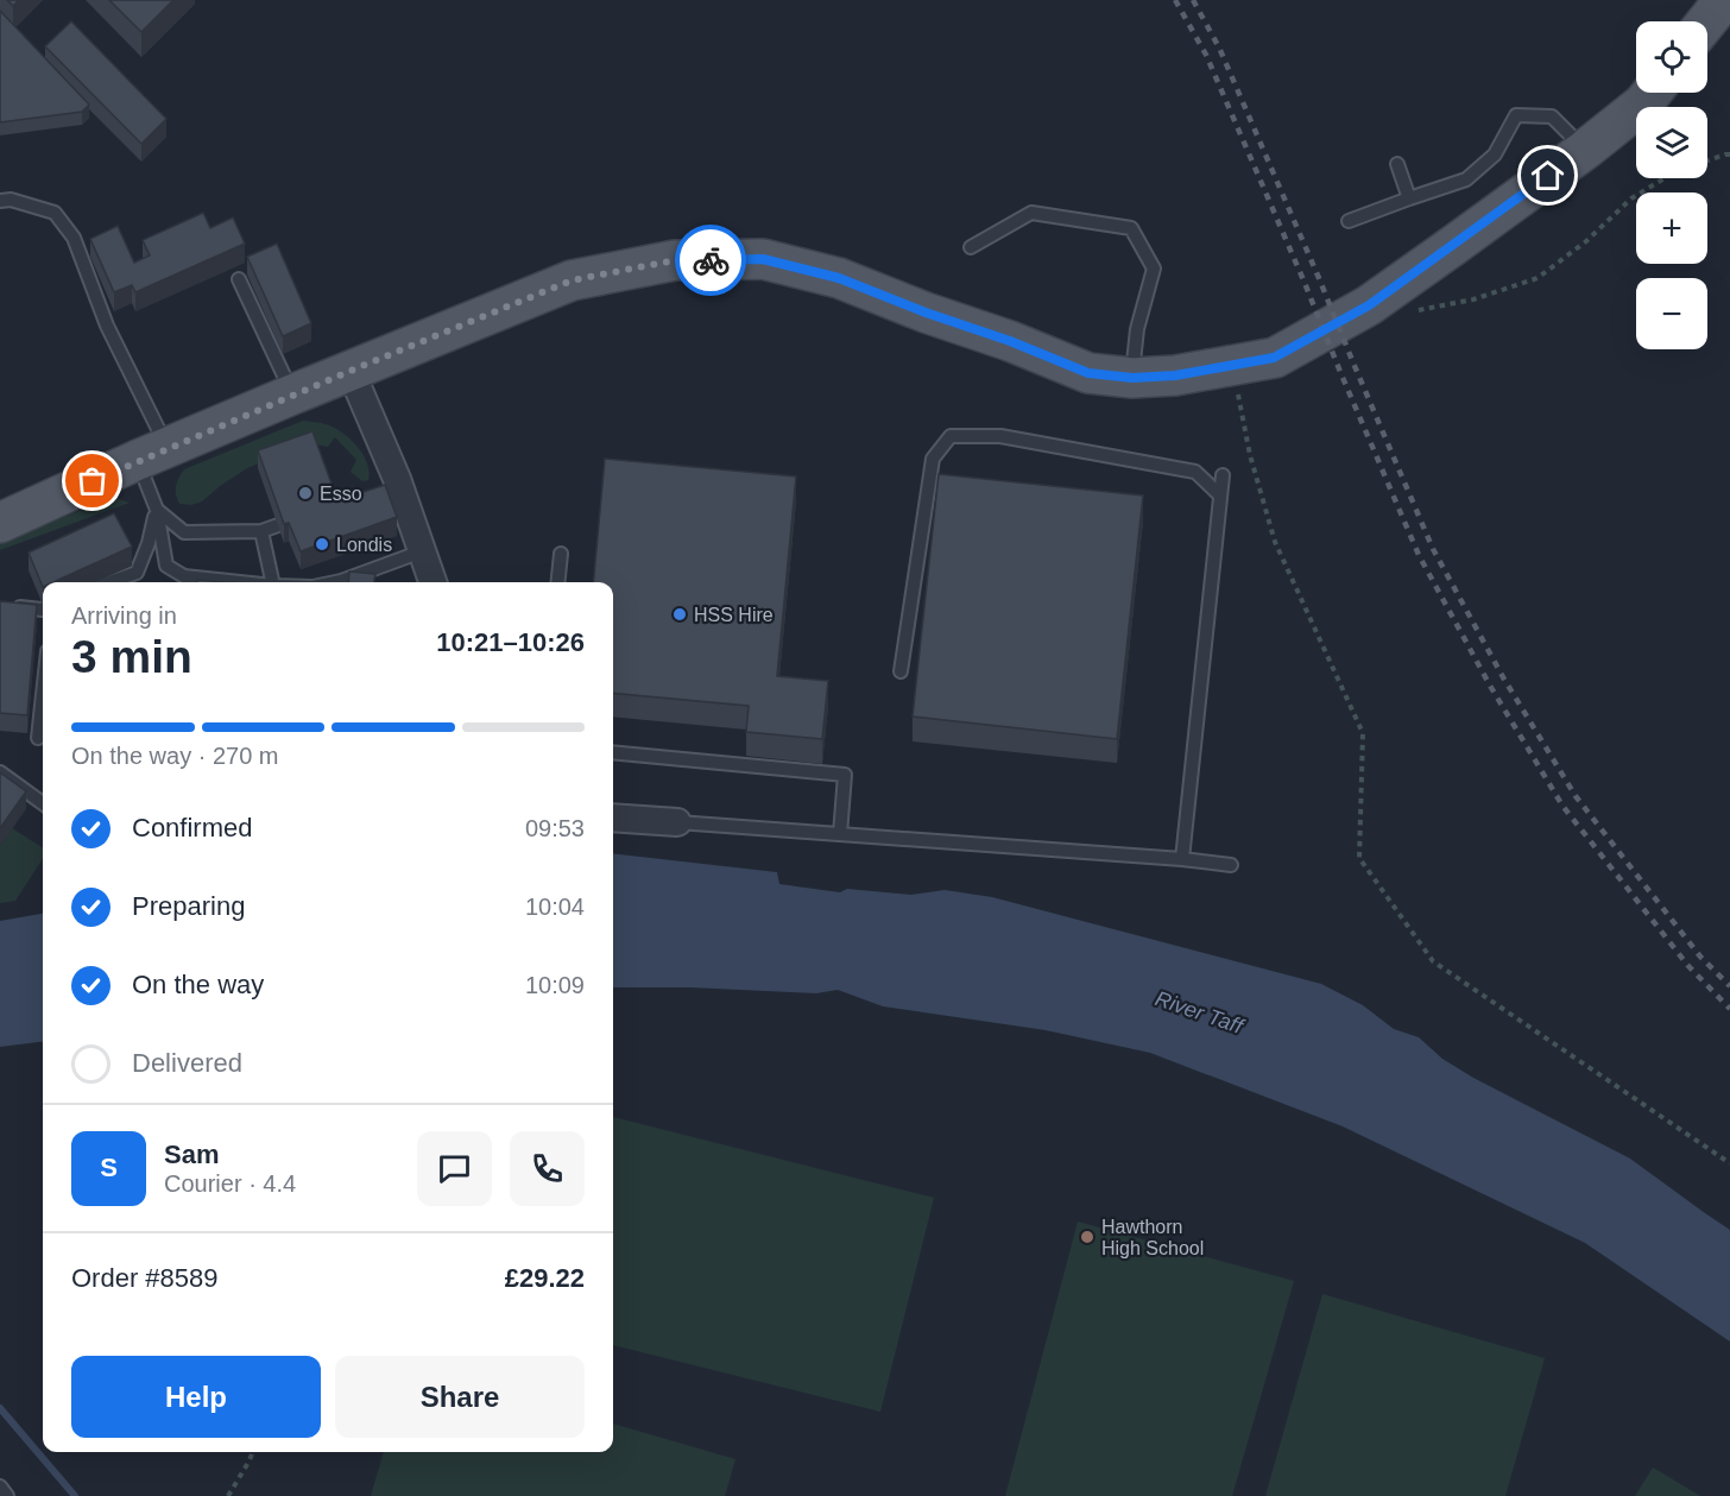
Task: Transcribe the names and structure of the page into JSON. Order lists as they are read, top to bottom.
{
  "water": ["River Taff"],
  "places": [
    "Esso",
    "Londis",
    "HSS Hire",
    "Hawthorn High School"
  ],
  "page": {
    "map_buttons": ["+", "−"],
    "heading": ["3 min", "Arriving in", "10:21–10:26"],
    "panel": [
      "Sam",
      "Courier · 4.4",
      "Order #8589",
      "£29.22"
    ],
    "bar": "On the way · 270 m",
    "list": [
      ["Confirmed", "09:53"],
      ["Preparing", "10:04"],
      ["On the way", "10:09"],
      "Delivered"
    ],
    "round": "S",
    "buttons": ["Help", "Share"]
  }
}
